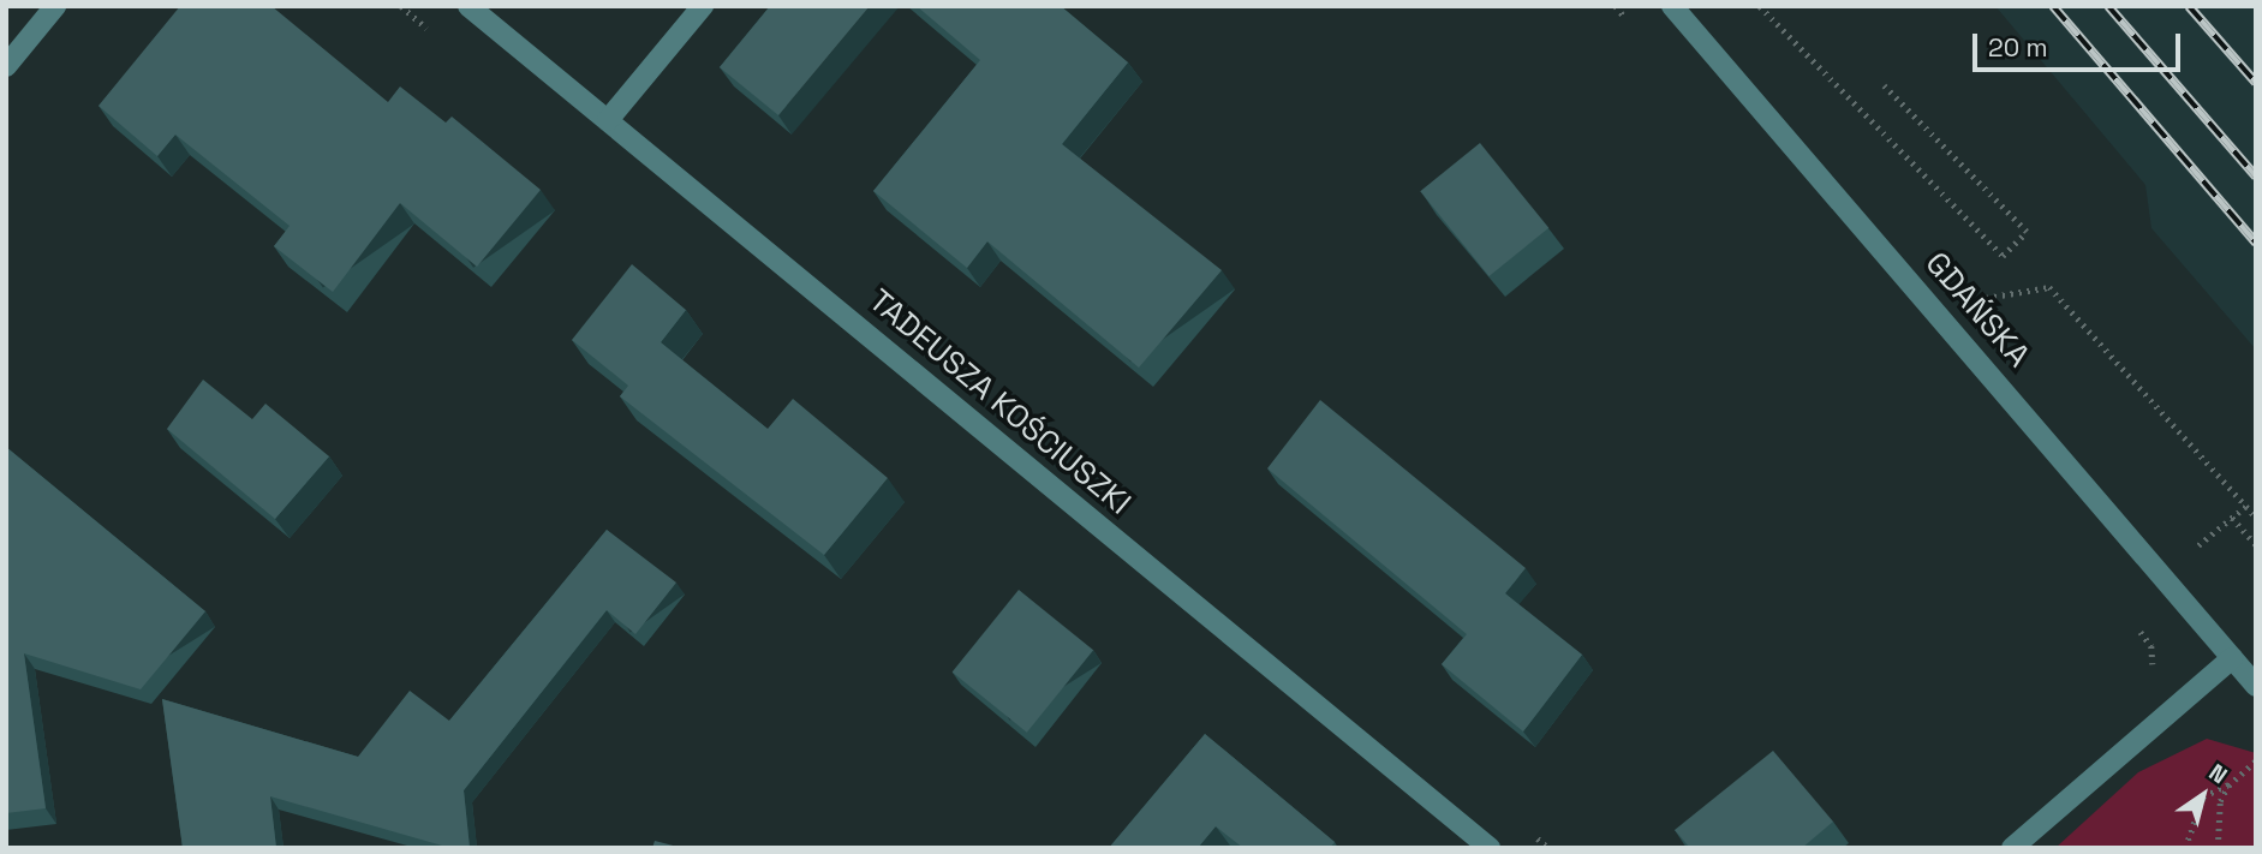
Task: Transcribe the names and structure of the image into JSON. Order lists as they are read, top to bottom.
{
  "streets": {
    "street": ["GDAŃSKA", "TADEUSZA KOŚCIUSZKI"]
  },
  "scale_bar": "20 m",
  "north": "top right"
}
